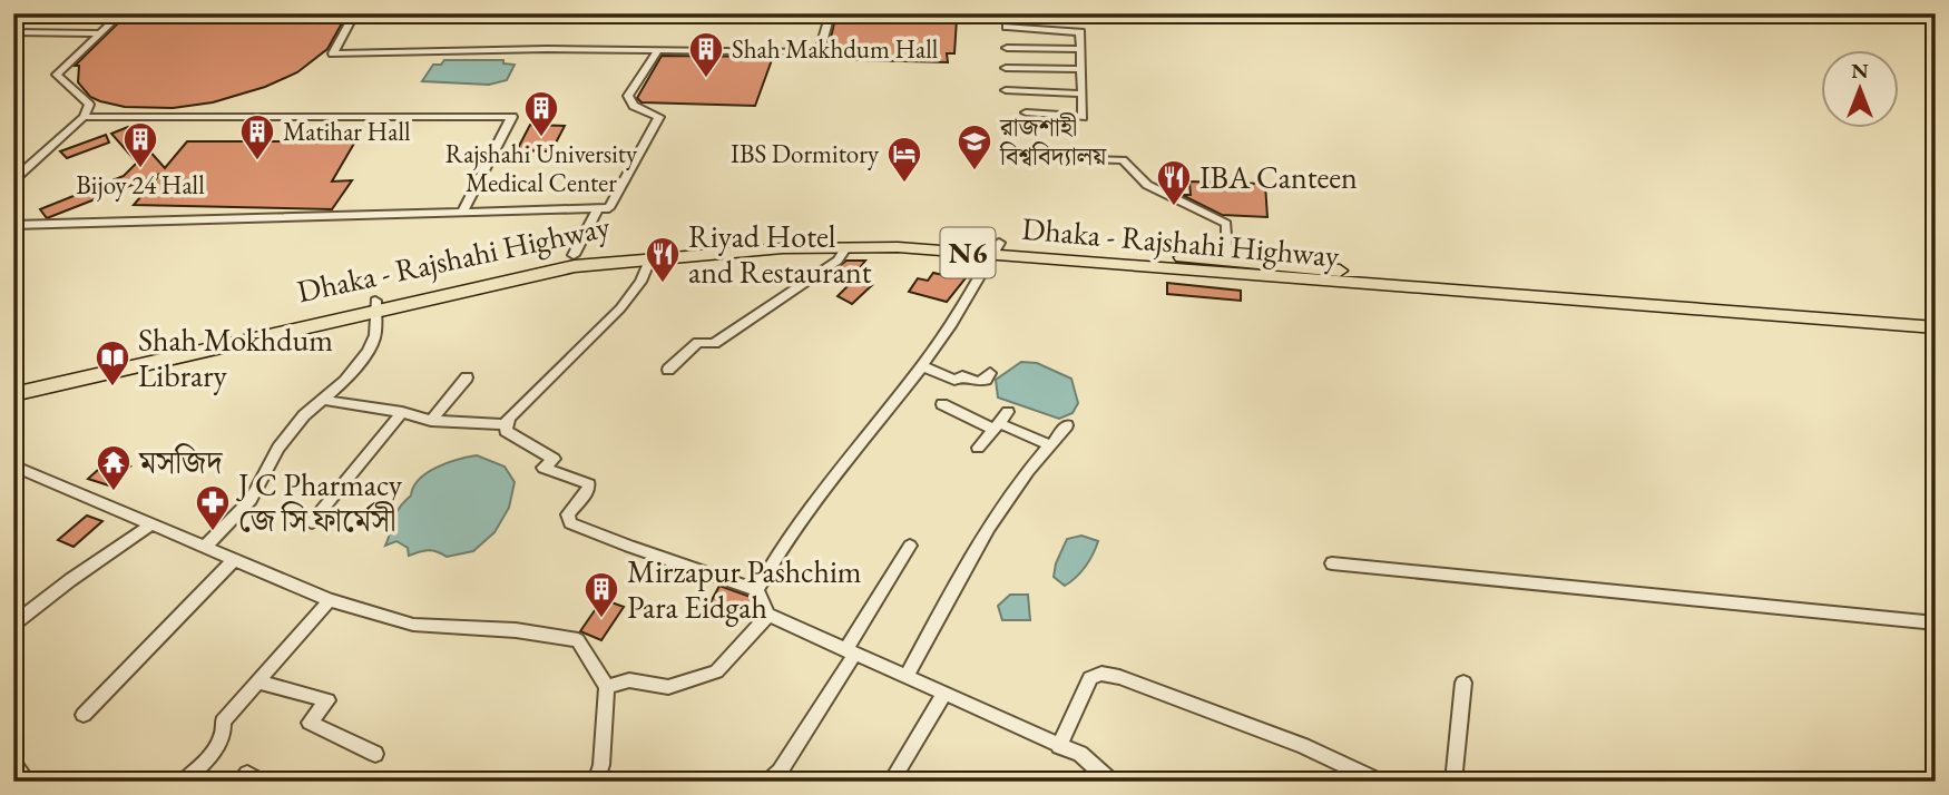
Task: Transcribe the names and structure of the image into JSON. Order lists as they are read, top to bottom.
{
  "streets": {
    "highway": ["Dhaka - Rajshahi Highway", "N6"]
  },
  "places": {
    "building": [
      "Shah Makhdum Hall",
      "Rajshahi University Medical Center",
      "Matihar Hall",
      "Bijoy 24 Hall",
      "Mirzapur Pashchim Para Eidgah"
    ],
    "school or university": ["রাজশাহী বিশ্ববিদ্যালয়"],
    "hotel": ["IBS Dormitory"],
    "restaurant": ["IBA Canteen", "Riyad Hotel and Restaurant"],
    "library": ["Shah Mokhdum Library"],
    "temple": ["মসজিদ"],
    "pharmacy": ["J C Pharmacy জে সি ফার্মেসী"]
  },
  "north": "top"
}
